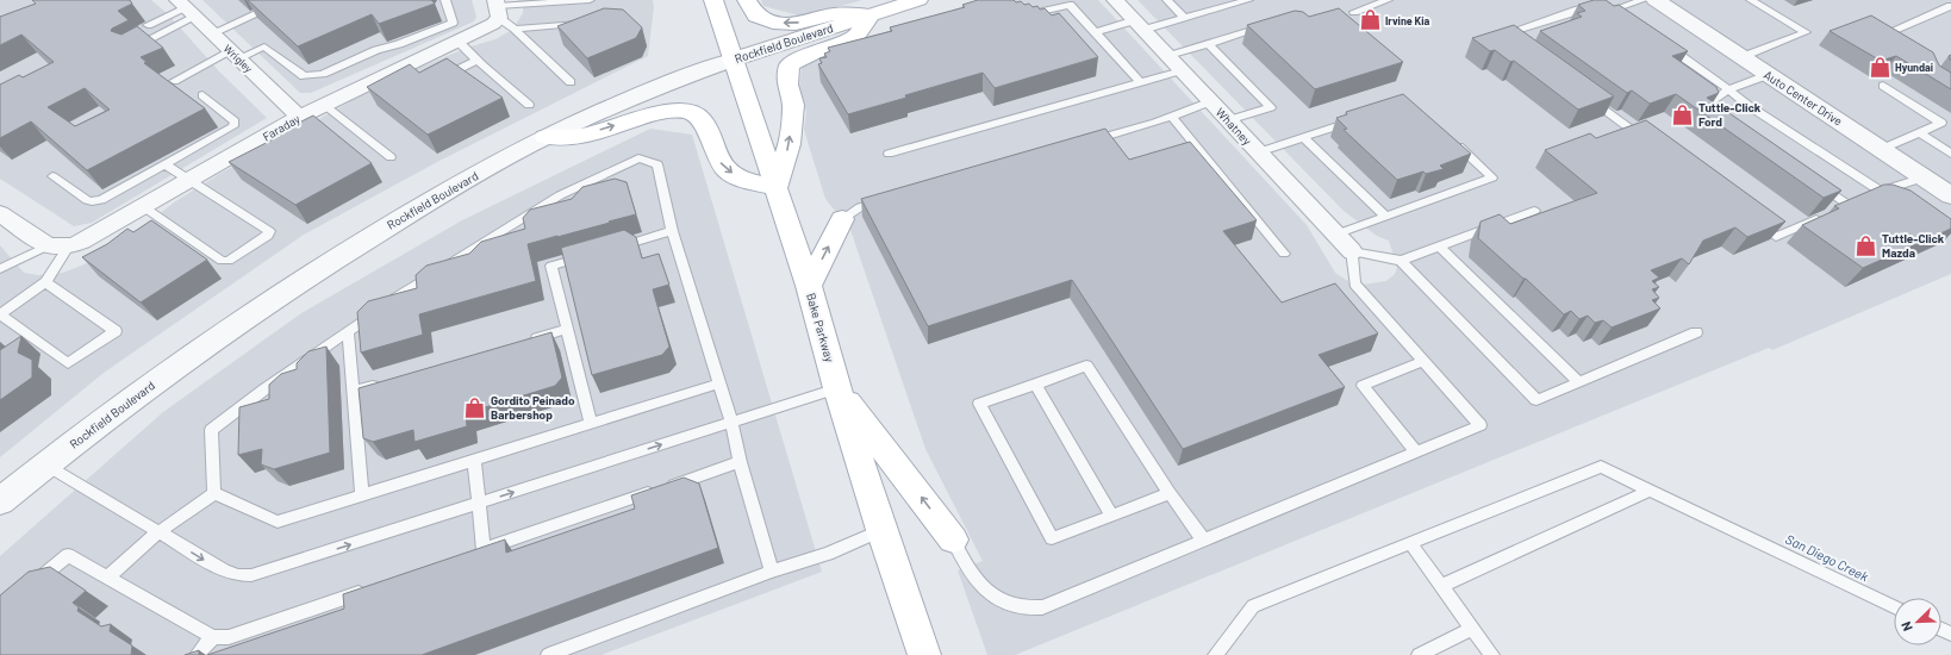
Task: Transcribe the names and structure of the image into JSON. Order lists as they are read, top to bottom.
{
  "streets": {
    "main road": ["Rockfield Boulevard", "Bake Parkway"],
    "street": [
      "Wrigley",
      "Auto Center Drive",
      "Whatney",
      "Faraday"
    ]
  },
  "crossings": [
    ["Rockfield Boulevard", "Bake Parkway"],
    ["Wrigley", "Faraday"]
  ],
  "water": ["San Diego Creek"],
  "places": {
    "shop": [
      "Irvine Kia",
      "Hyundai",
      "Tuttle-Click Ford",
      "Tuttle-Click Mazda",
      "Gordito Peinado Barbershop"
    ]
  },
  "north": "bottom left"
}
